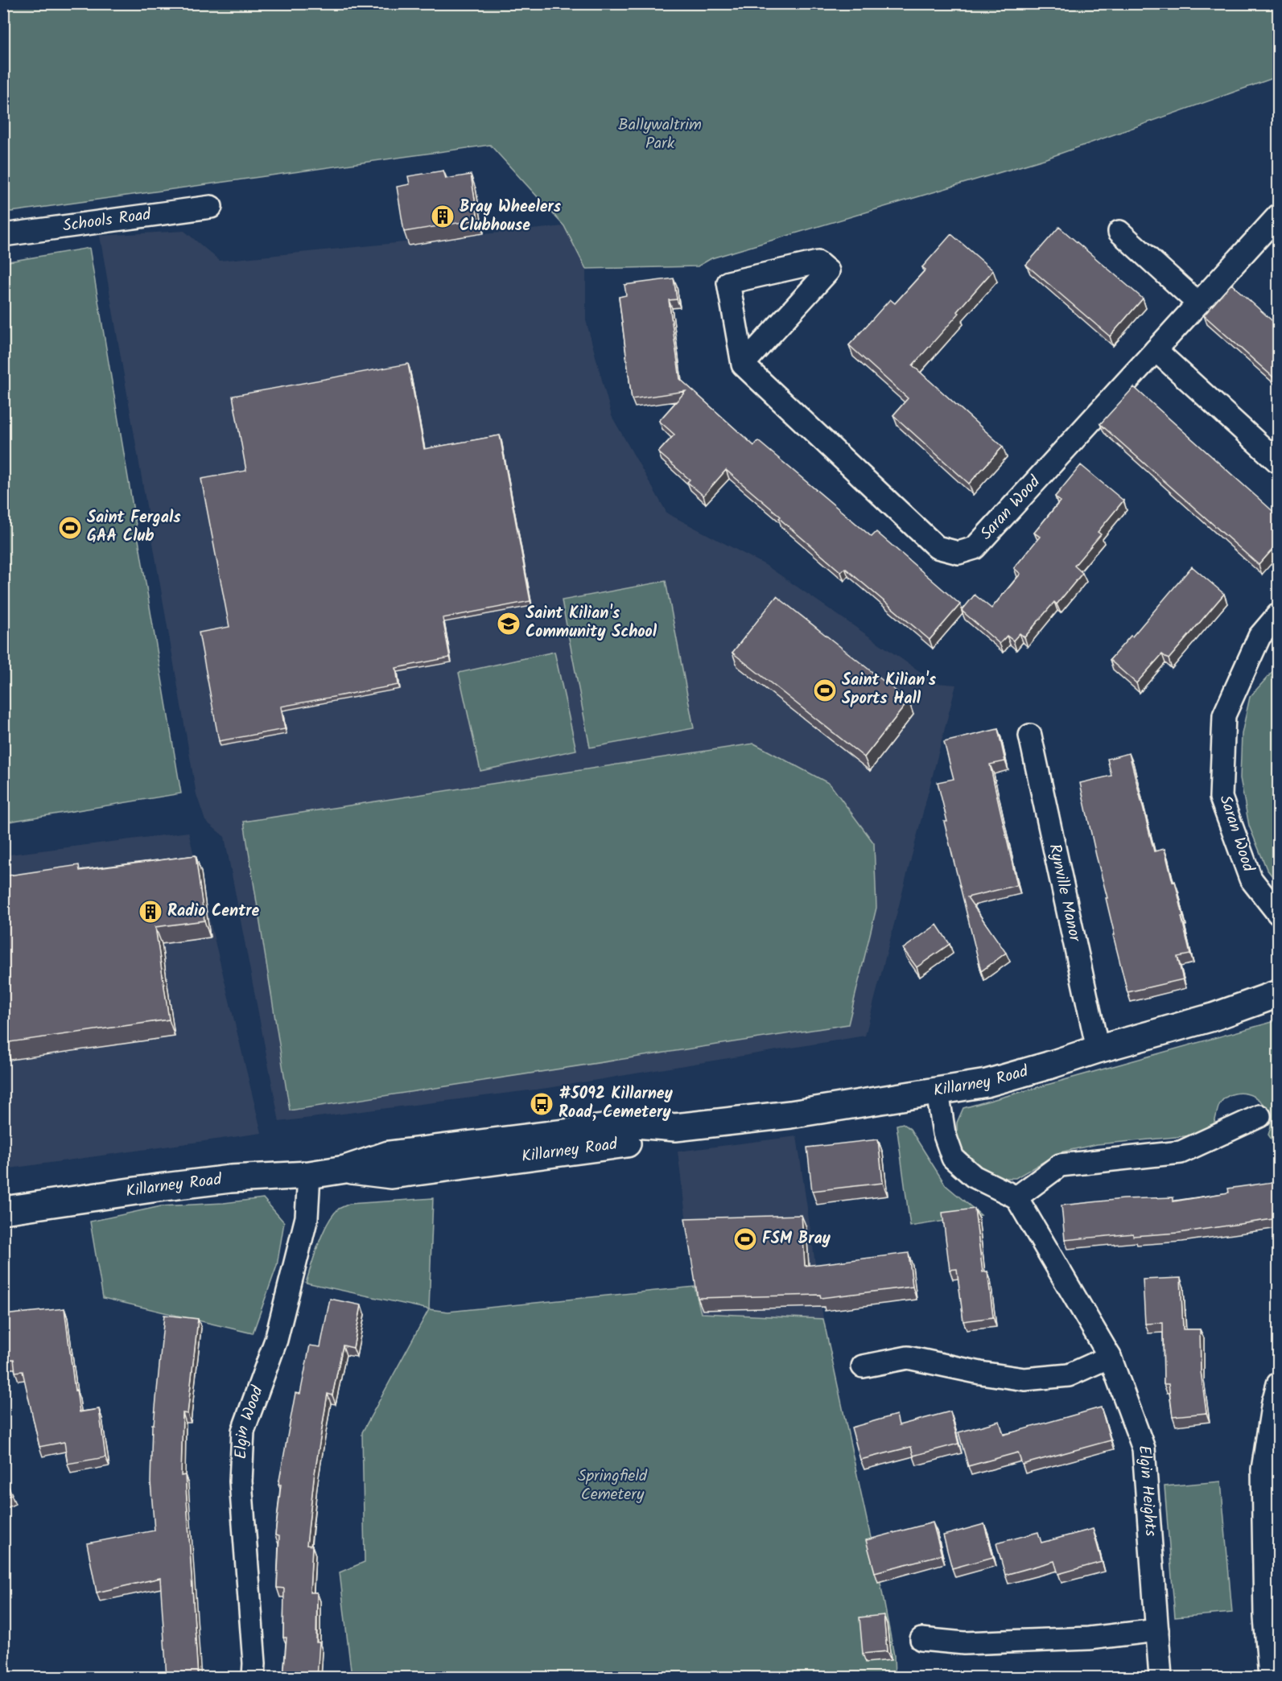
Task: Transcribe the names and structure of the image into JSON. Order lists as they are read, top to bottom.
{
  "streets": {
    "main road": ["Killarney Road"],
    "street": [
      "Schools Road",
      "Saran Wood",
      "Rynville Manor",
      "Elgin Wood",
      "Elgin Heights"
    ]
  },
  "crossings": [
    ["Rynville Manor", "Killarney Road"],
    ["Killarney Road", "Elgin Wood"]
  ],
  "parks": ["Ballywaltrim Park", "Springfield Cemetery"],
  "places": {
    "building": ["Bray Wheelers Clubhouse", "Radio Centre"],
    "sports": ["Saint Fergals GAA Club", "Saint Kilian's Sports Hall", "FSM Bray"],
    "school or university": ["Saint Kilian's Community School"],
    "bus stop": ["#5092 Killarney Road, Cemetery"]
  }
}
